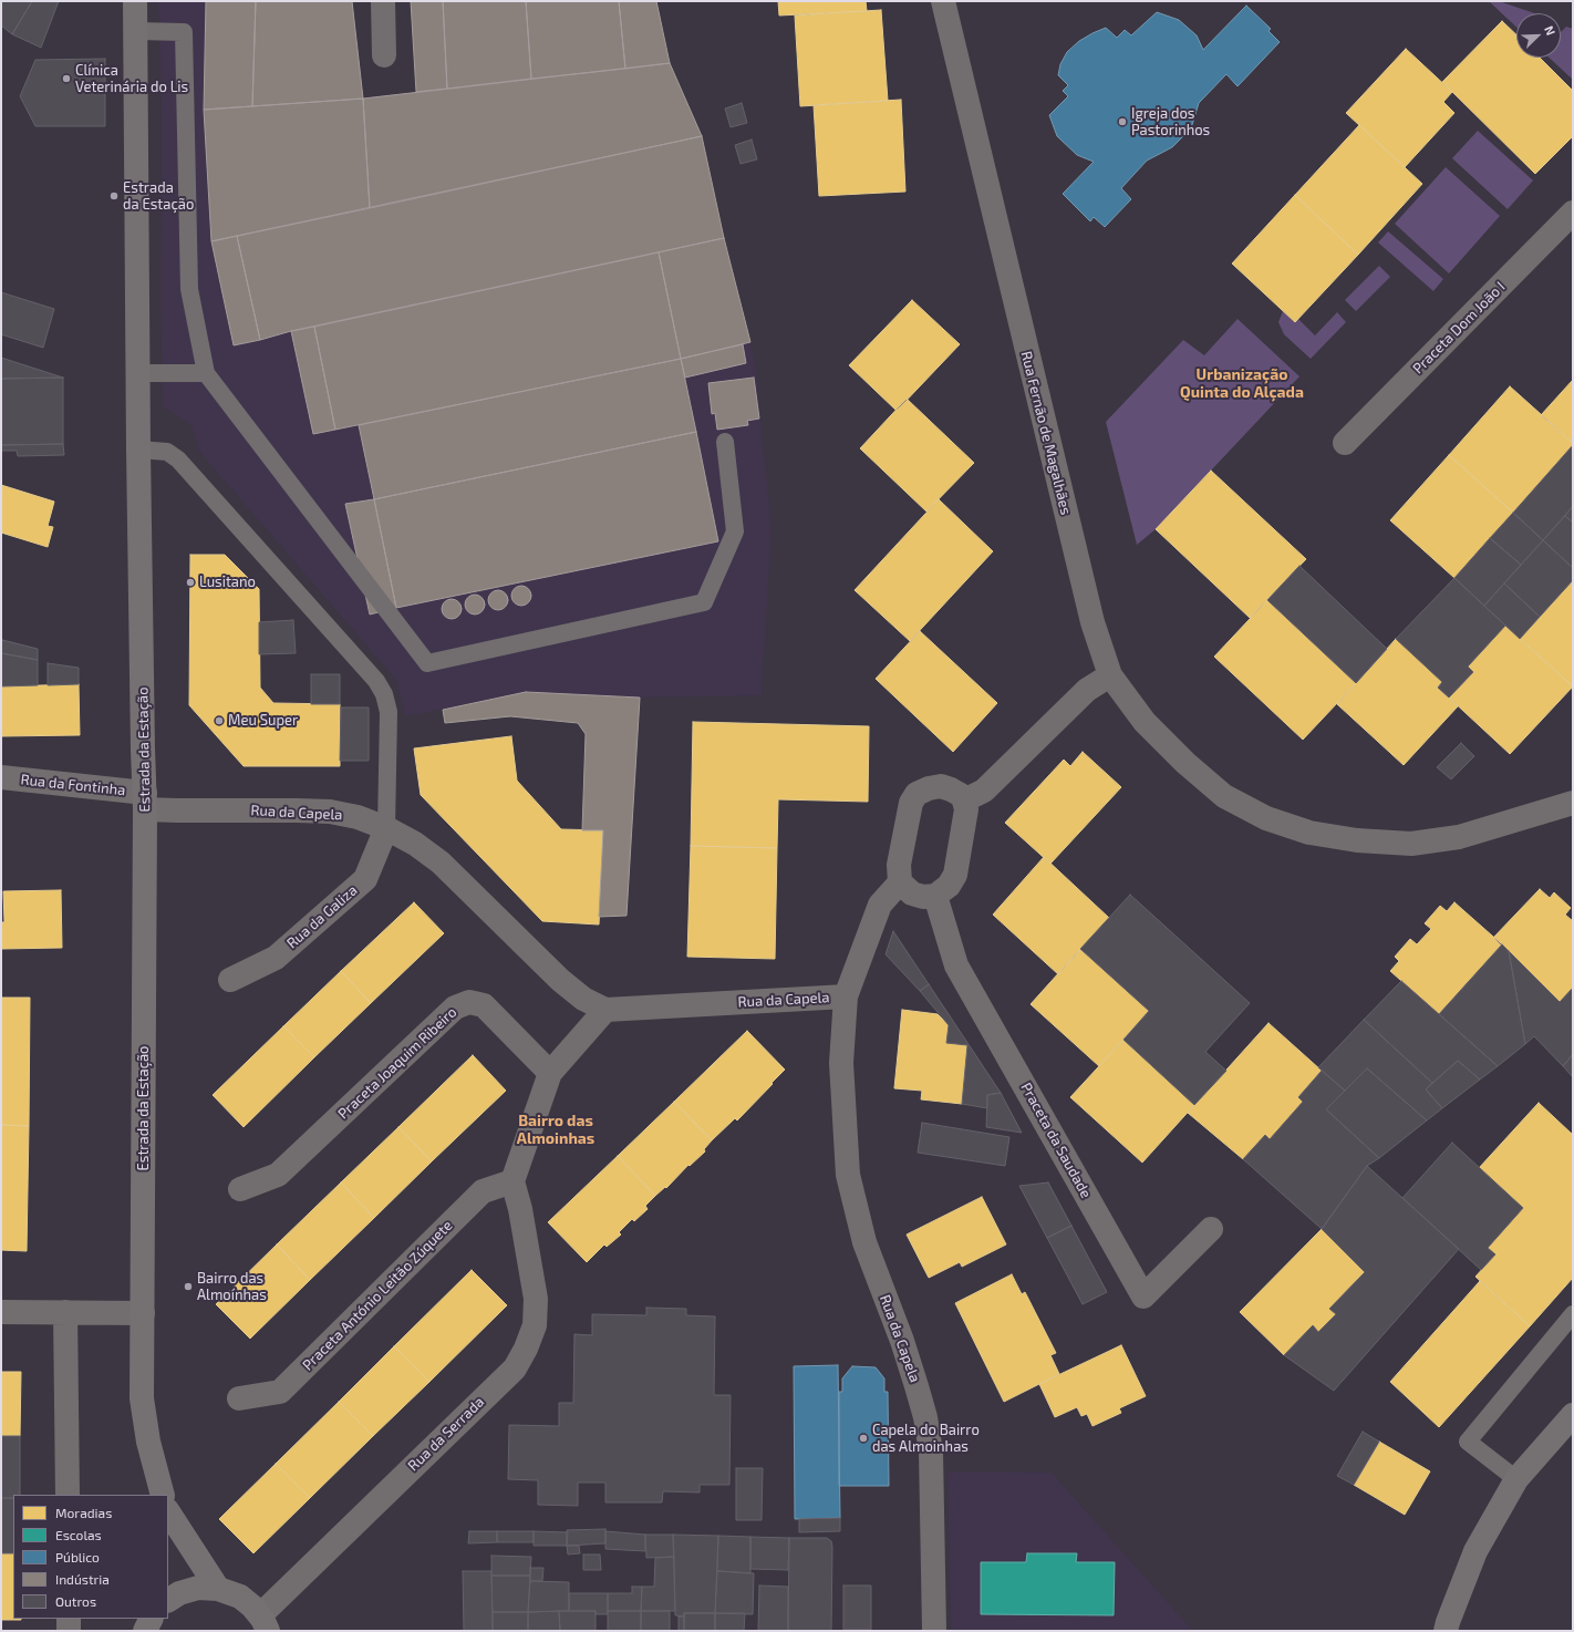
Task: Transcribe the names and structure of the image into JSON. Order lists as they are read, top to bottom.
{
  "streets": {
    "main road": ["Estrada da Estação"],
    "street": [
      "Praceta Dom João I",
      "Rua Fernão de Magalhães",
      "Rua da Fontinha",
      "Rua da Capela",
      "Rua da Galiza",
      "Praceta Joaquim Ribeiro",
      "Praceta da Saudade",
      "Praceta António Leitão Zúquete",
      "Rua da Serrada"
    ]
  },
  "crossings": [
    ["Estrada da Estação", "Rua da Fontinha"],
    ["Estrada da Estação", "Rua da Capela"],
    ["Rua da Fontinha", "Rua da Capela"],
    ["Rua da Capela", "Rua da Galiza"],
    ["Praceta António Leitão Zúquete", "Rua da Serrada"]
  ],
  "districts": ["Urbanização Quinta do Alçada", "Bairro das Almoinhas"],
  "places": [
    "Clínica Veterinária do Lis",
    "Igreja dos Pastorinhos",
    "Estrada da Estação",
    "Lusitano",
    "Meu Super",
    "Bairro das Almoínhas",
    "Capela do Bairro das Almoinhas"
  ],
  "legend": [
    "Moradias",
    "Escolas",
    "Público",
    "Indústria",
    "Outros"
  ],
  "north": "top right"
}
